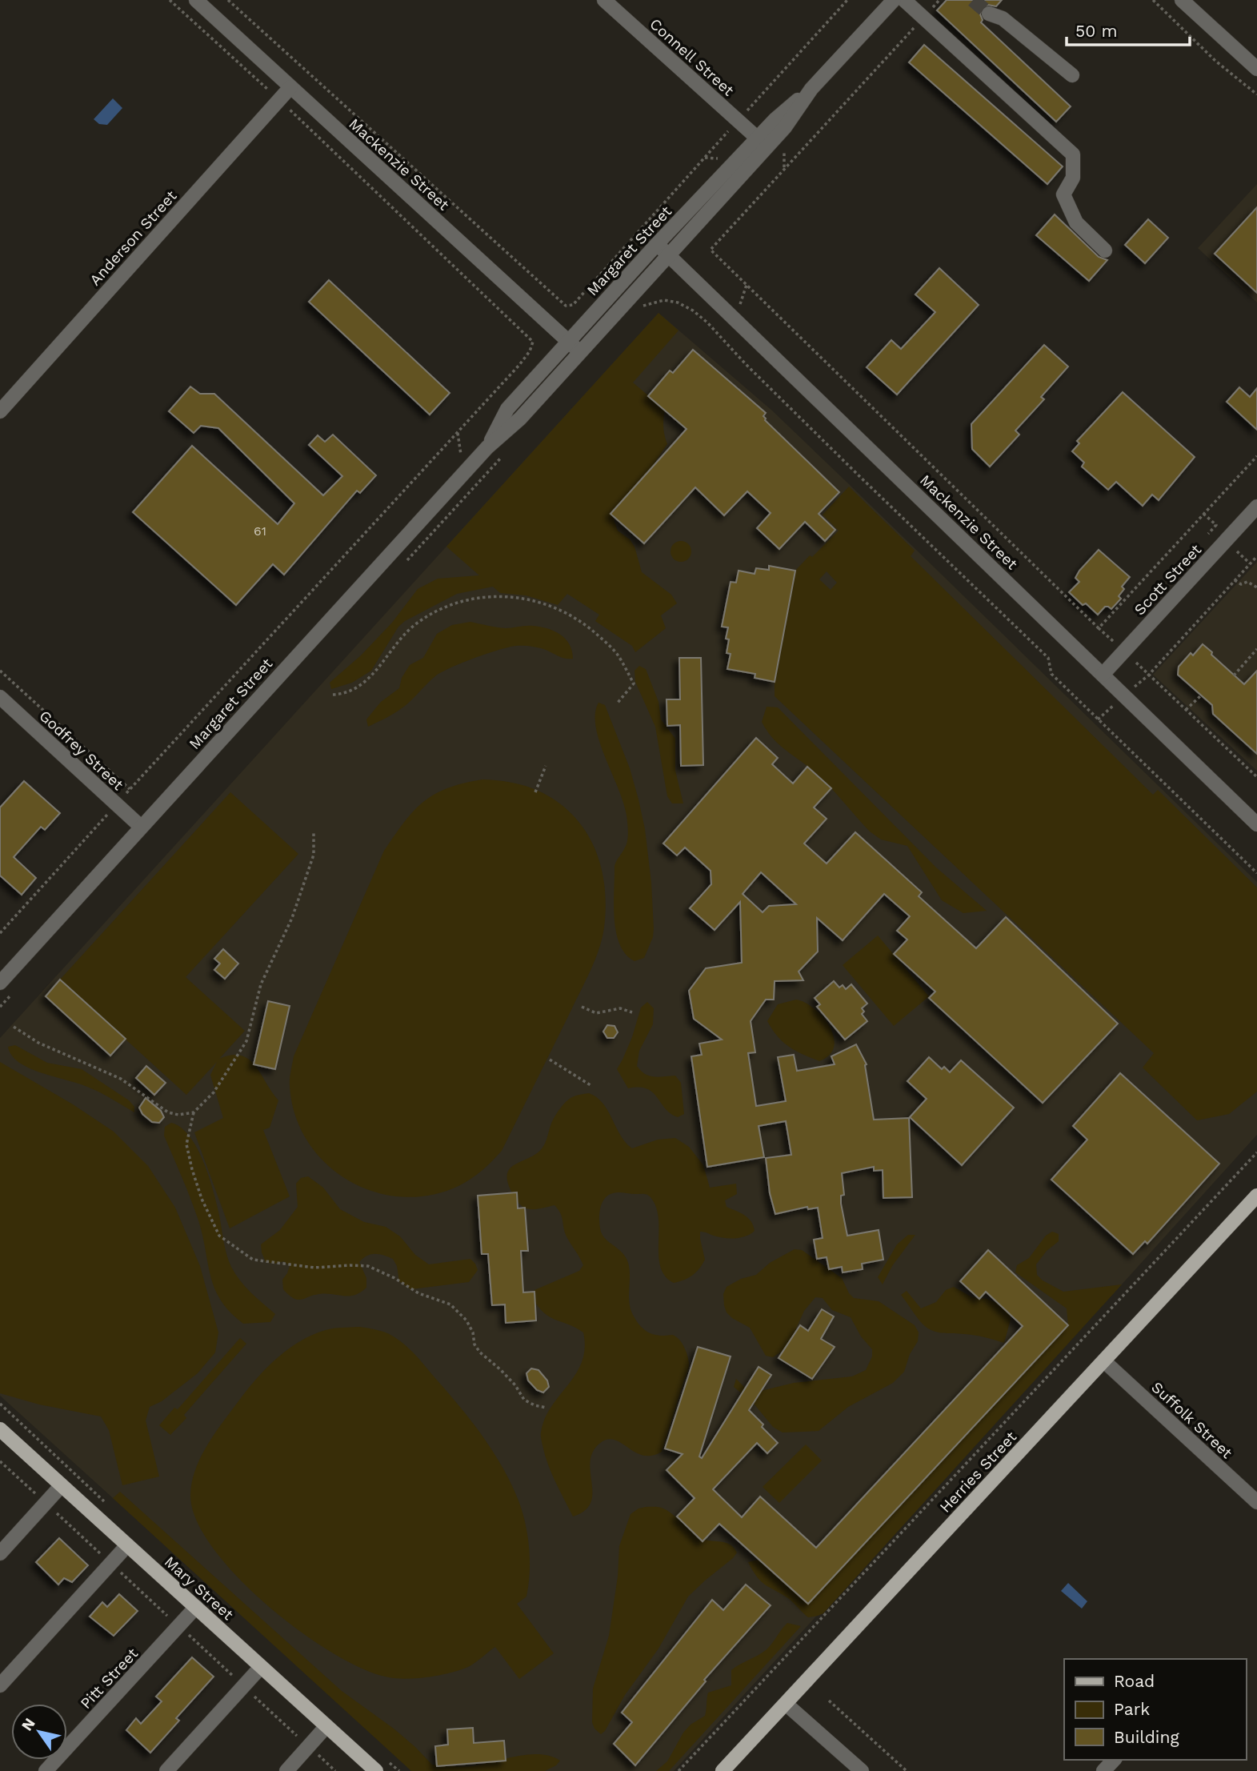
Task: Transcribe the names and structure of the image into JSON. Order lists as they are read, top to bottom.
{
  "streets": {
    "main road": ["Herries Street", "Mary Street"],
    "street": [
      "Connell Street",
      "Mackenzie Street",
      "Anderson Street",
      "Margaret Street",
      "Scott Street",
      "Godfrey Street",
      "Suffolk Street",
      "Pitt Street"
    ]
  },
  "crossings": [
    ["Connell Street", "Margaret Street"],
    ["Mackenzie Street", "Anderson Street"],
    ["Mackenzie Street", "Margaret Street"],
    ["Mackenzie Street", "Scott Street"],
    ["Margaret Street", "Godfrey Street"],
    ["Suffolk Street", "Herries Street"],
    ["Mary Street", "Pitt Street"]
  ],
  "house_numbers": ["61"],
  "legend": ["Road", "Park", "Building"],
  "scale_bar": "50 m",
  "north": "top left"
}
